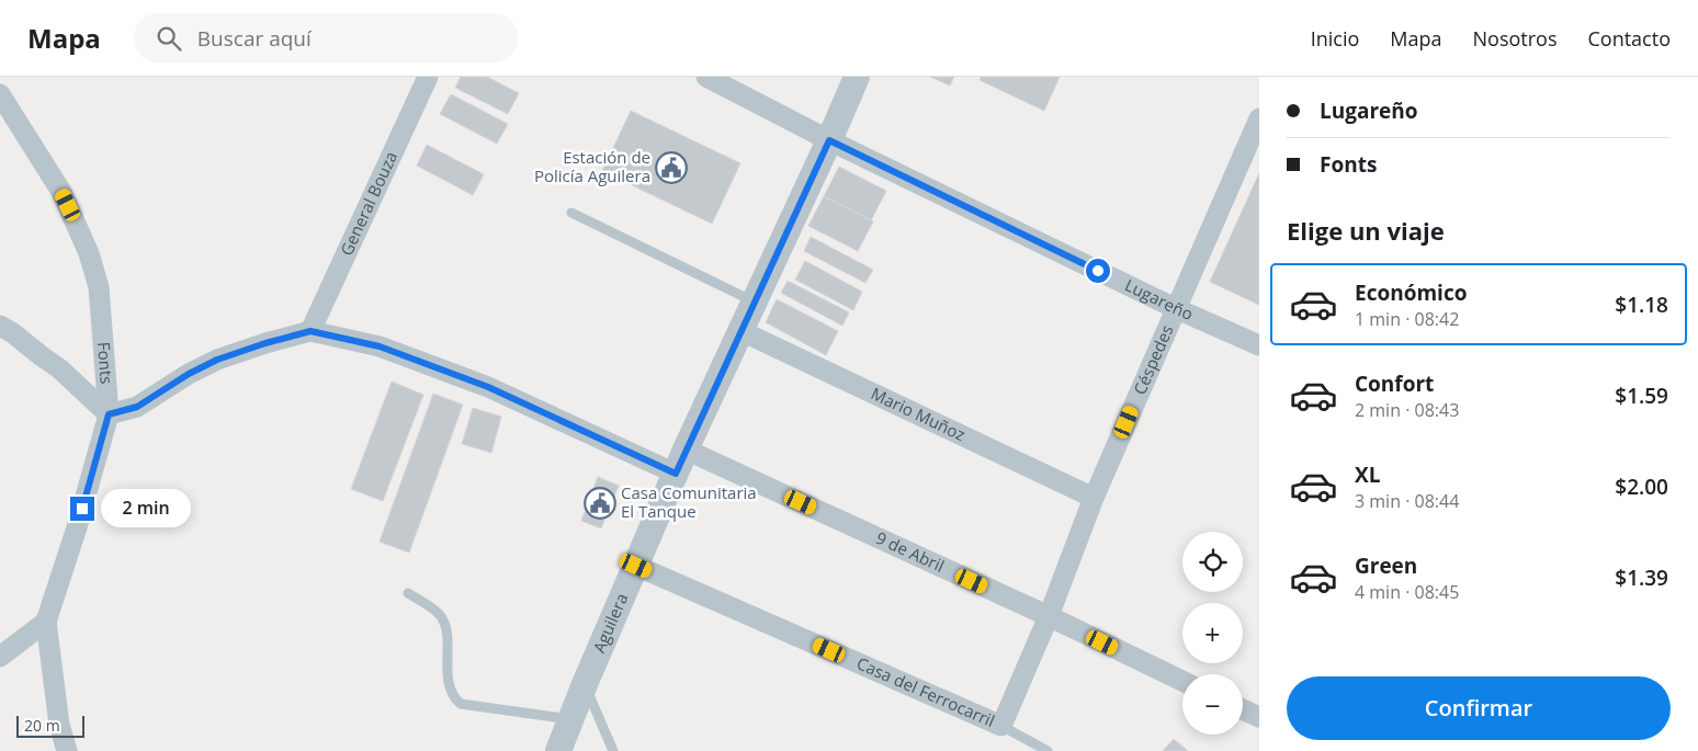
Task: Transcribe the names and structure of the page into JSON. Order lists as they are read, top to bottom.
{
  "streets": {
    "street": [
      "General Bouza",
      "Lugareño",
      "Céspedes",
      "Fonts",
      "Mario Muñoz",
      "9 de Abril",
      "Aguilera",
      "Casa del Ferrocarril"
    ]
  },
  "crossings": [
    ["Lugareño", "Céspedes"],
    ["Lugareño", "Aguilera"],
    ["Céspedes", "Mario Muñoz"],
    ["Céspedes", "9 de Abril"],
    ["Céspedes", "Casa del Ferrocarril"],
    ["Mario Muñoz", "Aguilera"],
    ["9 de Abril", "Aguilera"],
    ["Aguilera", "Casa del Ferrocarril"]
  ],
  "places": {
    "public building": ["Estación de Policía Aguilera", "Casa Comunitaria El Tanque"]
  },
  "scale_bar": "20 m",
  "page": {
    "header": "Mapa",
    "search": "Buscar aquí",
    "nav": [
      "Inicio",
      "Mapa",
      "Nosotros",
      "Contacto"
    ],
    "banner": ["Lugareño", "Fonts"],
    "heading": "Elige un viaje",
    "list": [
      {
        "name": "Económico",
        "note": "1 min · 08:42",
        "value": "$1.18"
      },
      {
        "name": "Confort",
        "note": "2 min · 08:43",
        "value": "$1.59"
      },
      {
        "name": "XL",
        "note": "3 min · 08:44",
        "value": "$2.00"
      },
      {
        "name": "Green",
        "note": "4 min · 08:45",
        "value": "$1.39"
      }
    ],
    "bubble": "2 min",
    "map_buttons": ["+", "−"],
    "buttons": "Confirmar",
    "scale": "20 m"
  }
}
